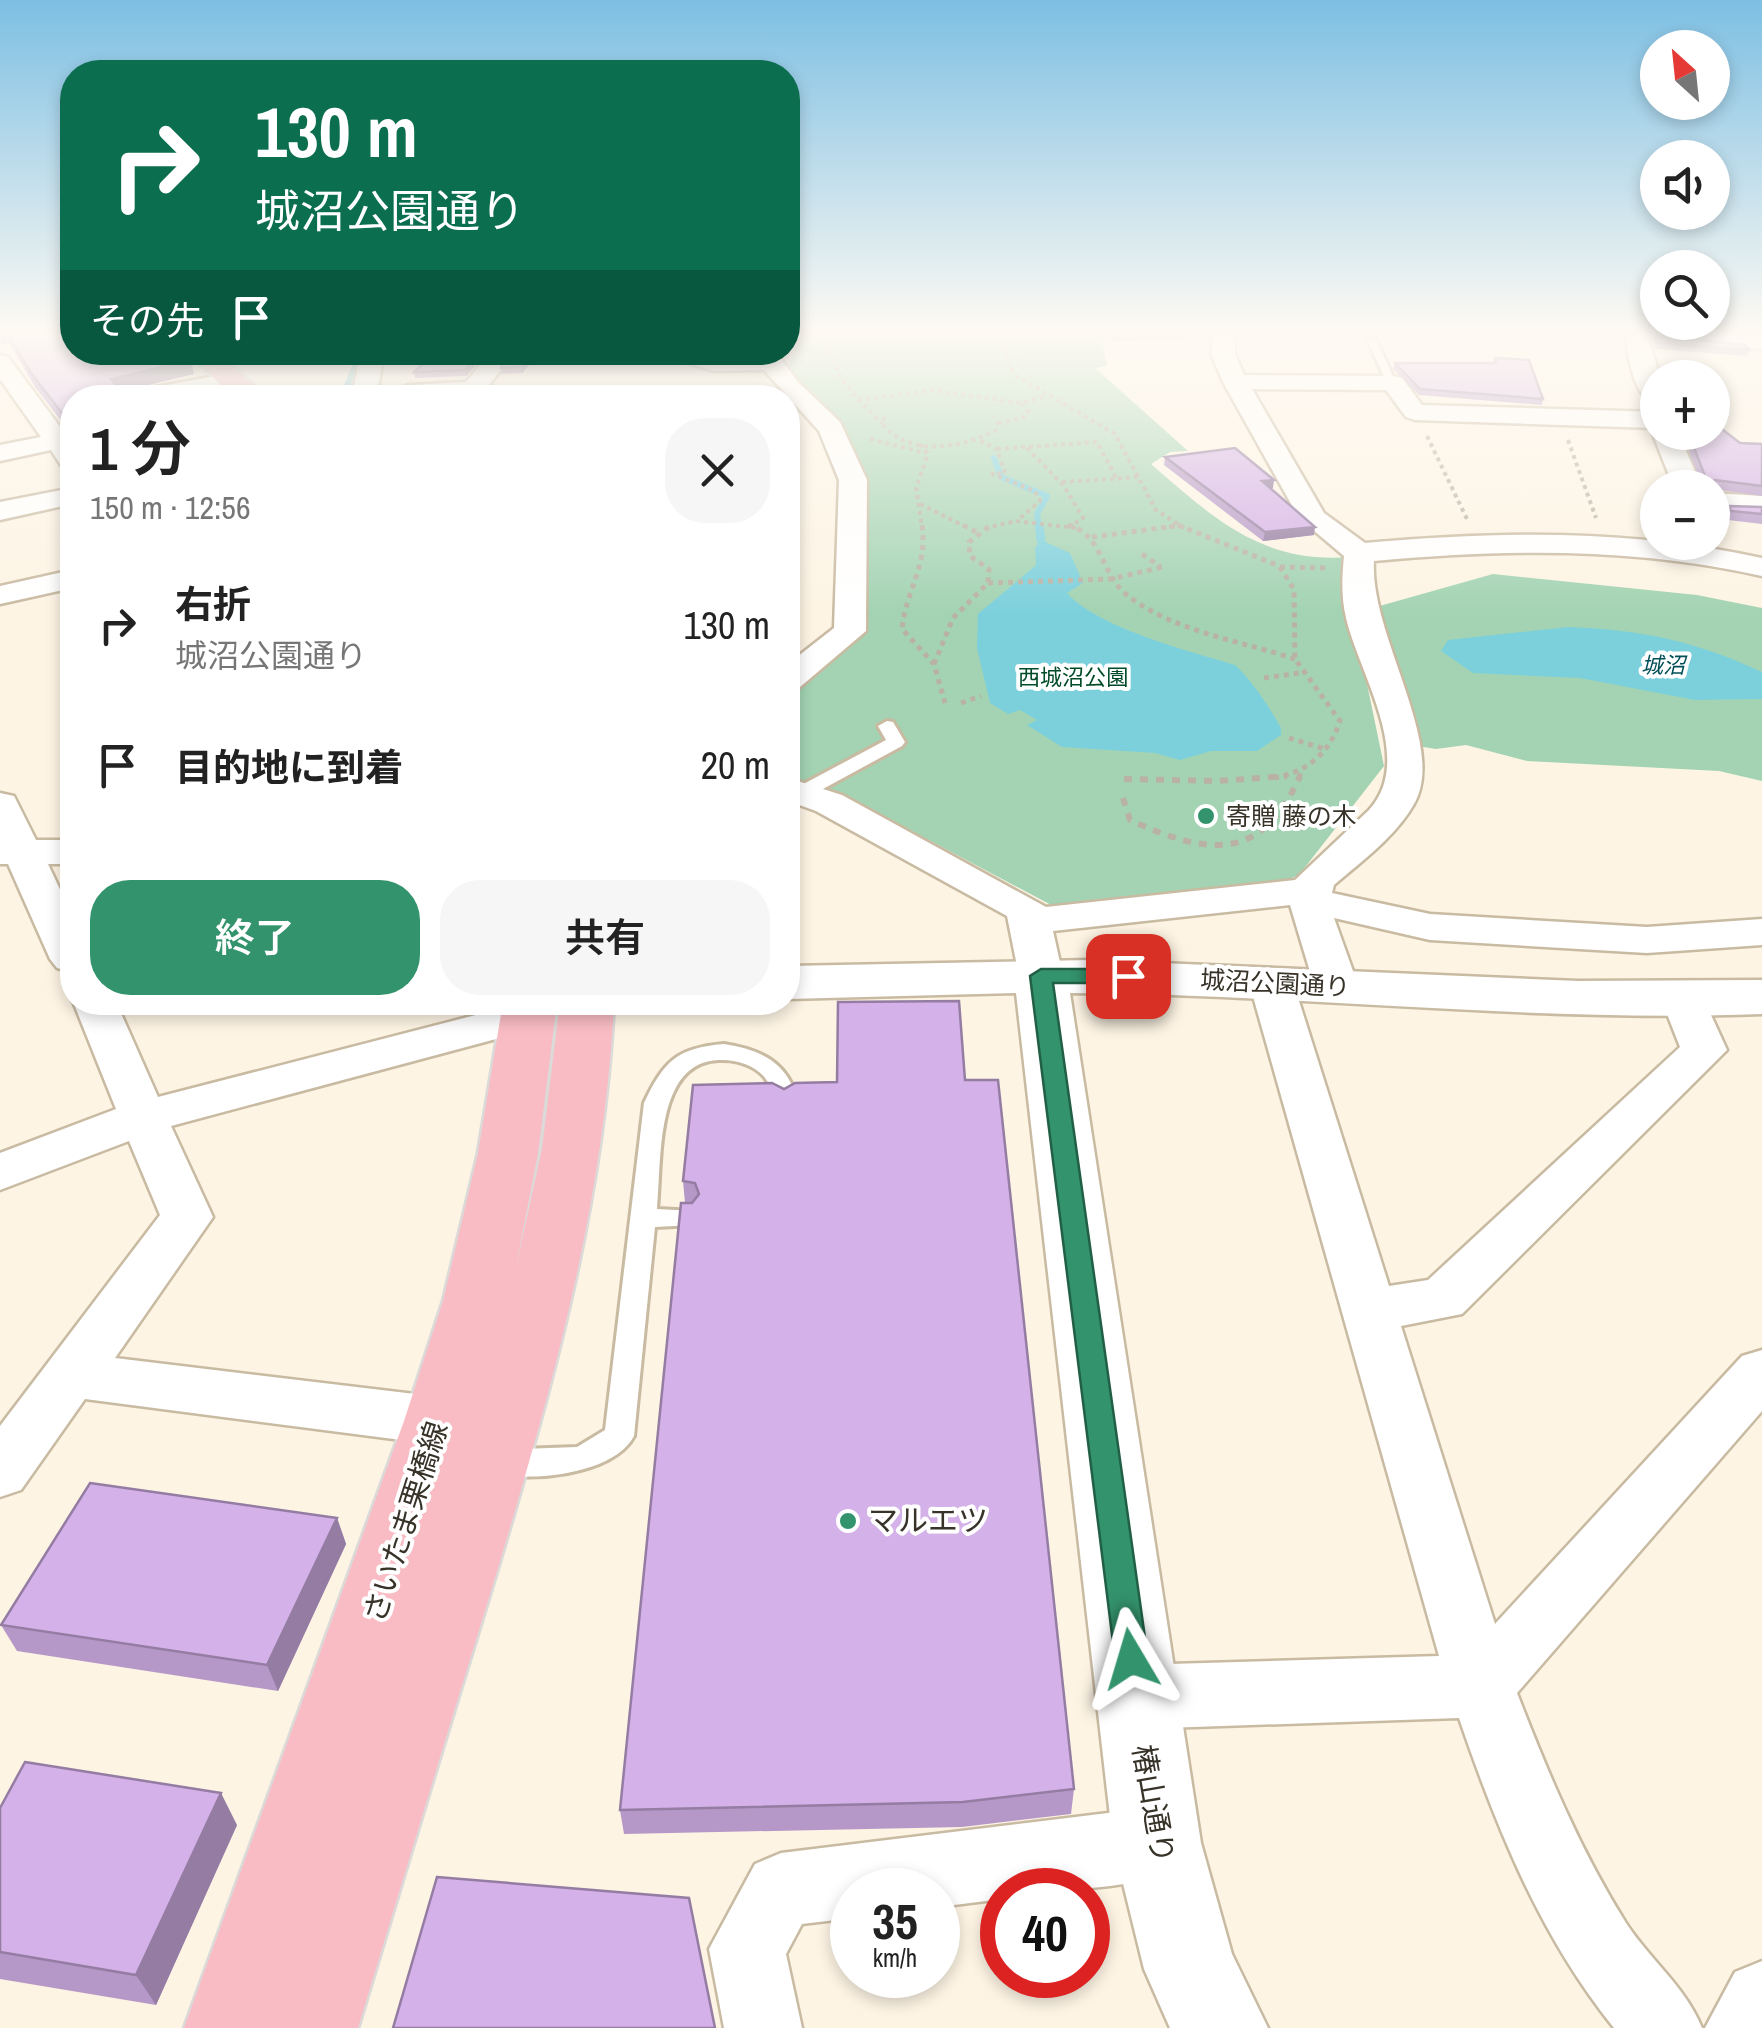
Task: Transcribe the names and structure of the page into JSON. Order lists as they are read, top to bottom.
{
  "streets": {
    "main road": ["さいたま栗橋線"],
    "street": ["城沼公園通り", "椿山通り"]
  },
  "crossings": [
    ["城沼公園通り", "椿山通り"]
  ],
  "water": ["城沼"],
  "parks": ["西城沼公園"],
  "places": ["寄贈 藤の木", "マルエツ"],
  "north": "top left",
  "page": {
    "map_buttons": ["+", "−"],
    "turn": ["130 m", "城沼公園通り"],
    "then": "その先",
    "heading": ["1 分", "150 m · 12:56"],
    "list": [
      {
        "name": "右折",
        "note": "城沼公園通り",
        "value": "130 m"
      },
      {
        "name": "目的地に到着",
        "value": "20 m"
      }
    ],
    "buttons": ["終了", "共有"],
    "speed": "35 km/h",
    "limit": "40"
  }
}
